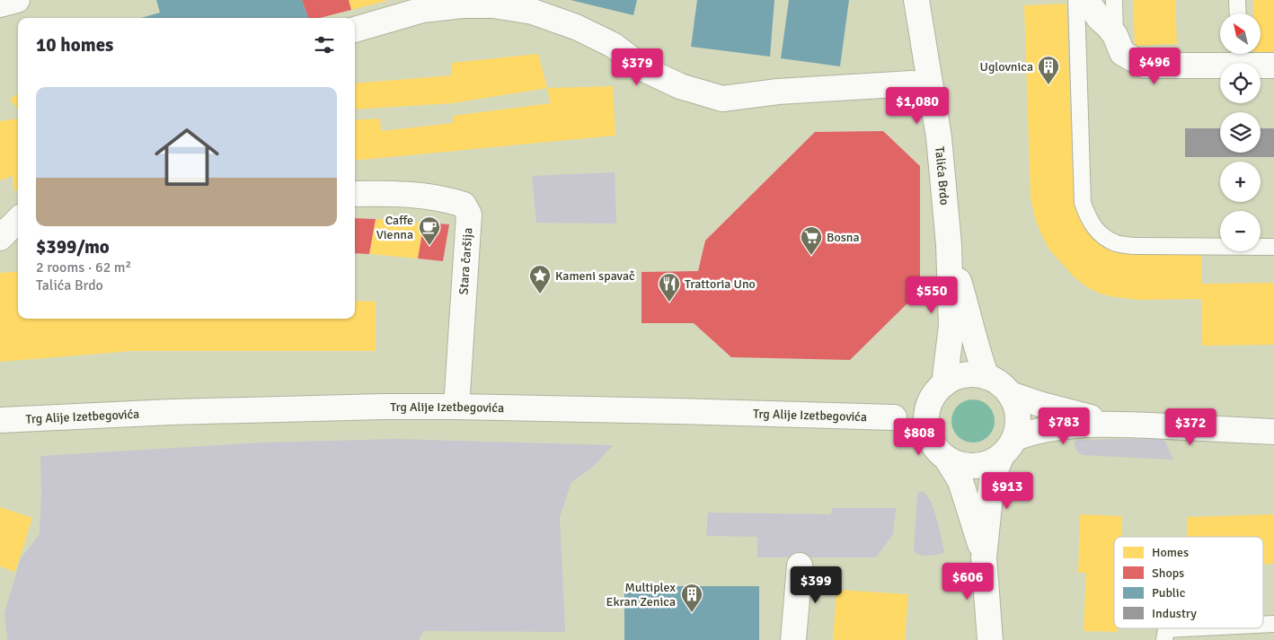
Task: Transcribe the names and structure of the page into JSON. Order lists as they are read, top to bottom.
{
  "streets": {
    "street": ["Talića Brdo", "Stara čaršija", "Trg Alije Izetbegovića"]
  },
  "crossings": [
    ["Stara čaršija", "Trg Alije Izetbegovića"]
  ],
  "places": {
    "building": ["Uglovnica", "Multiplex Ekran Zenica"],
    "cafe": ["Caffe Vienna"],
    "supermarket": ["Bosna"],
    "place": ["Kameni spavač"],
    "restaurant": ["Trattoria Uno"]
  },
  "legend": [
    "Homes",
    "Shops",
    "Public",
    "Industry"
  ],
  "north": "top left",
  "page": {
    "map_buttons": ["+", "−"],
    "heading": "10 homes",
    "price": [
      "$496",
      "$379",
      "$1,080",
      "$550",
      "$783",
      "$372",
      "$808",
      "$913",
      "$606",
      "$399"
    ],
    "list": [
      {
        "name": "$399/mo",
        "note": "2 rooms · 62 m² · Talića Brdo"
      }
    ]
  }
}
